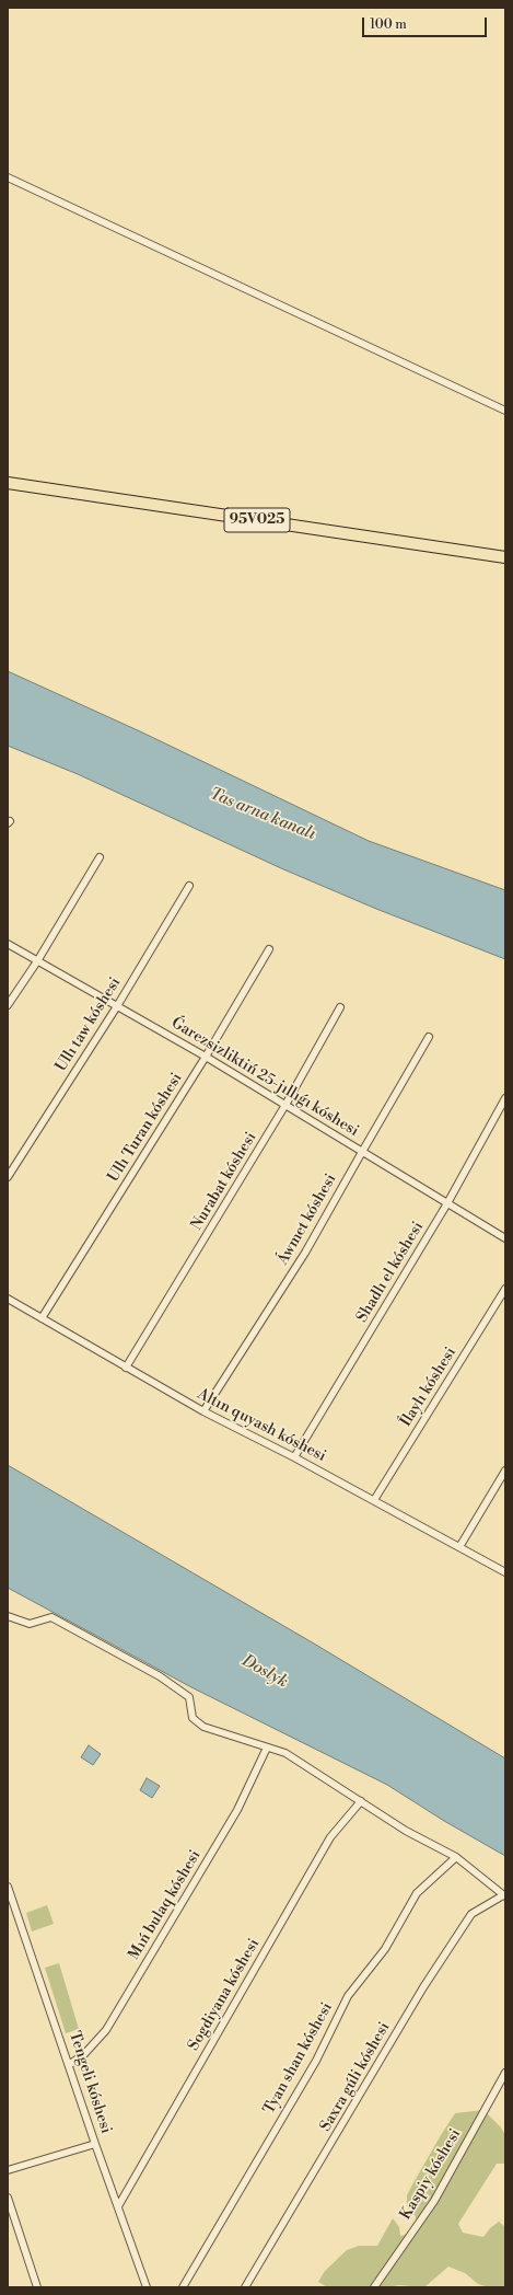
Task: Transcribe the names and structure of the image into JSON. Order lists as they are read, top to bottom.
{
  "streets": {
    "main road": ["95V025"],
    "street": [
      "Ullı taw kóshesi",
      "Ǵarezsizliktiń 25-jıllıǵı kóshesi",
      "Ullı Turan kóshesi",
      "Nurabat kóshesi",
      "Áwmet kóshesi",
      "Shadlı el kóshesi",
      "Ílaylı kóshesi",
      "Altın quyash kóshesi",
      "Mıń bulaq kóshesi",
      "Sogdiyana kóshesi",
      "Tyan shan kóshesi",
      "Saxra gúli kóshesi",
      "Tengeli kóshesi",
      "Kaspiy kóshesi"
    ]
  },
  "crossings": [
    ["Ullı taw kóshesi", "Ǵarezsizliktiń 25-jıllıǵı kóshesi"],
    ["Ǵarezsizliktiń 25-jıllıǵı kóshesi", "Ullı Turan kóshesi"],
    ["Ǵarezsizliktiń 25-jıllıǵı kóshesi", "Nurabat kóshesi"],
    ["Ǵarezsizliktiń 25-jıllıǵı kóshesi", "Áwmet kóshesi"],
    ["Ǵarezsizliktiń 25-jıllıǵı kóshesi", "Shadlı el kóshesi"],
    ["Ullı Turan kóshesi", "Altın quyash kóshesi"],
    ["Nurabat kóshesi", "Altın quyash kóshesi"],
    ["Áwmet kóshesi", "Altın quyash kóshesi"],
    ["Shadlı el kóshesi", "Altın quyash kóshesi"],
    ["Ílaylı kóshesi", "Altın quyash kóshesi"],
    ["Mıń bulaq kóshesi", "Tengeli kóshesi"],
    ["Sogdiyana kóshesi", "Tengeli kóshesi"]
  ],
  "water": ["Tas arna kanalı", "Doslyk"],
  "scale_bar": "100 m"
}
